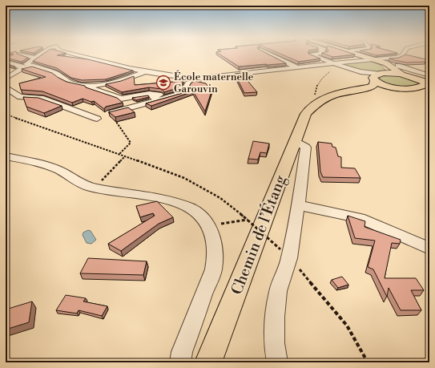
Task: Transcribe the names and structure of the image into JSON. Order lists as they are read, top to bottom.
{
  "streets": {
    "main road": ["Chemin de l’Étang"]
  },
  "places": {
    "school or university": ["École maternelle Garouvin"]
  }
}
